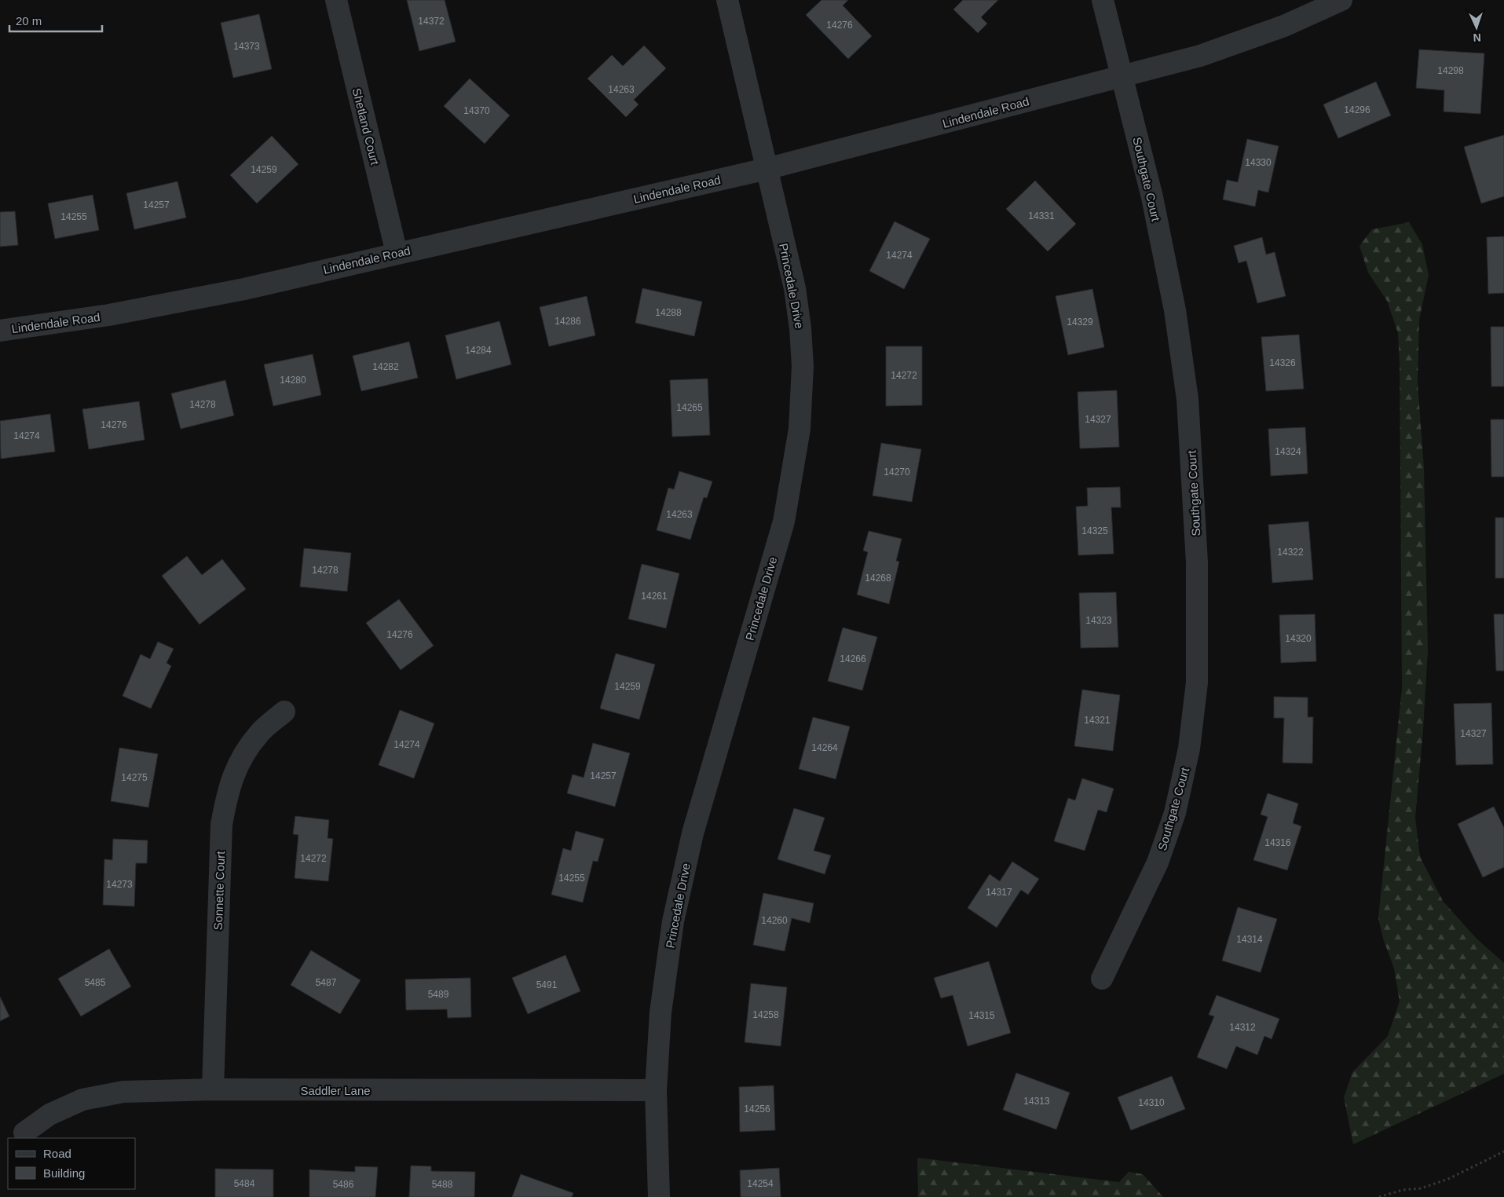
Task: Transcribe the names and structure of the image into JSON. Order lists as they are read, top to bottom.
{
  "streets": {
    "street": [
      "Lindendale Road",
      "Shetland Court",
      "Southgate Court",
      "Princedale Drive",
      "Sonnette Court",
      "Saddler Lane"
    ]
  },
  "crossings": [
    ["Lindendale Road", "Shetland Court"],
    ["Lindendale Road", "Southgate Court"],
    ["Lindendale Road", "Princedale Drive"],
    ["Princedale Drive", "Saddler Lane"],
    ["Sonnette Court", "Saddler Lane"]
  ],
  "house_numbers": [
    "14372",
    "14276",
    "14373",
    "14298",
    "14263",
    "14296",
    "14370",
    "14330",
    "14259",
    "14257",
    "14331",
    "14255",
    "14274",
    "14288",
    "14286",
    "14329",
    "14284",
    "14326",
    "14282",
    "14272",
    "14280",
    "14278",
    "14265",
    "14327",
    "14276",
    "14274",
    "14324",
    "14270",
    "14263",
    "14325",
    "14322",
    "14278",
    "14268",
    "14261",
    "14323",
    "14276",
    "14320",
    "14266",
    "14259",
    "14321",
    "14327",
    "14274",
    "14264",
    "14257",
    "14275",
    "14316",
    "14272",
    "14255",
    "14273",
    "14317",
    "14260",
    "14314",
    "5485",
    "5487",
    "5491",
    "5489",
    "14258",
    "14315",
    "14312",
    "14313",
    "14310",
    "14256",
    "5484",
    "14254",
    "5486",
    "5488"
  ],
  "legend": ["Road", "Building"],
  "scale_bar": "20 m",
  "north": "bottom"
}
